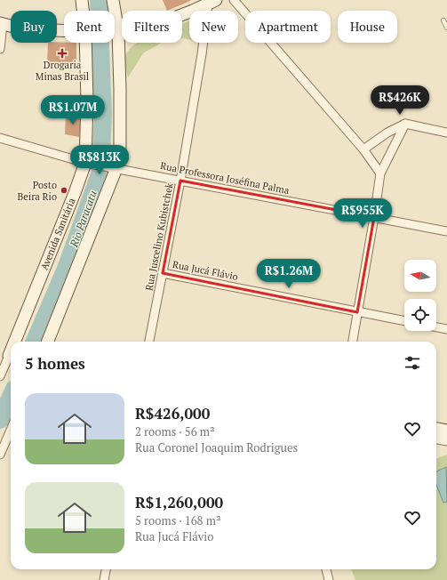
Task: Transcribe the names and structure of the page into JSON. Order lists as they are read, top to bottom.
{
  "streets": {
    "street": [
      "Rua Professora Joséfina Palma",
      "Avenida Sanitária",
      "Rua Juscelino Kubistchek",
      "Rua Jucá Flávio"
    ]
  },
  "crossings": [
    ["Rua Professora Joséfina Palma", "Avenida Sanitária"],
    ["Rua Professora Joséfina Palma", "Rua Juscelino Kubistchek"],
    ["Rua Juscelino Kubistchek", "Rua Jucá Flávio"]
  ],
  "water": ["Rio Paracatu"],
  "places": {
    "health": ["Drogaria Minas Brasil"],
    "other": ["Posto Beira Rio"]
  },
  "north": "left",
  "page": {
    "chip": [
      "Buy",
      "Rent",
      "Filters",
      "New",
      "Apartment",
      "House"
    ],
    "price": [
      "R$426K",
      "R$1.07M",
      "R$813K",
      "R$955K",
      "R$1.26M"
    ],
    "heading": "5 homes",
    "list": [
      {
        "name": "R$426,000",
        "note": "2 rooms · 56 m² · Rua Coronel Joaquim Rodrigues"
      },
      {
        "name": "R$1,260,000",
        "note": "5 rooms · 168 m² · Rua Jucá Flávio"
      }
    ]
  }
}
